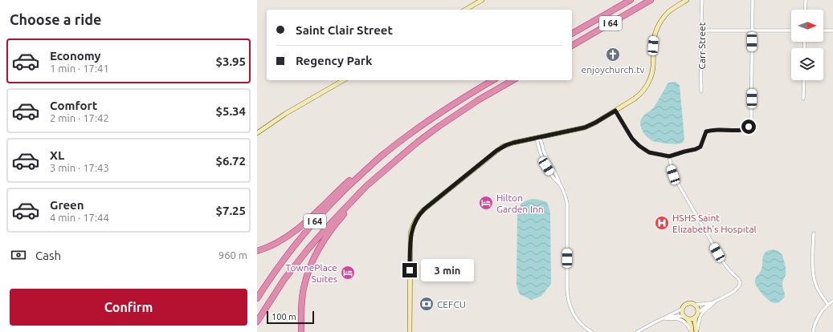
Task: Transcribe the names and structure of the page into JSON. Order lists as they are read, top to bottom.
{
  "streets": {
    "highway": ["I 64"],
    "street": ["Carr Street"]
  },
  "places": {
    "church": ["enjoychurch.tv"],
    "hotel": ["Hilton Garden Inn", "TownePlace Suites"],
    "hospital": ["HSHS Saint Elizabeth's Hospital"],
    "bank": ["CEFCU"]
  },
  "scale_bar": "100 m",
  "north": "right",
  "page": {
    "heading": "Choose a ride",
    "banner": ["Saint Clair Street", "Regency Park"],
    "list": [
      {
        "name": "Economy",
        "note": "1 min · 17:41",
        "value": "$3.95"
      },
      {
        "name": "Comfort",
        "note": "2 min · 17:42",
        "value": "$5.34"
      },
      {
        "name": "XL",
        "note": "3 min · 17:43",
        "value": "$6.72"
      },
      {
        "name": "Green",
        "note": "4 min · 17:44",
        "value": "$7.25"
      }
    ],
    "pay": ["Cash", "960 m"],
    "bubble": "3 min",
    "buttons": "Confirm",
    "scale": "100 m"
  }
}
